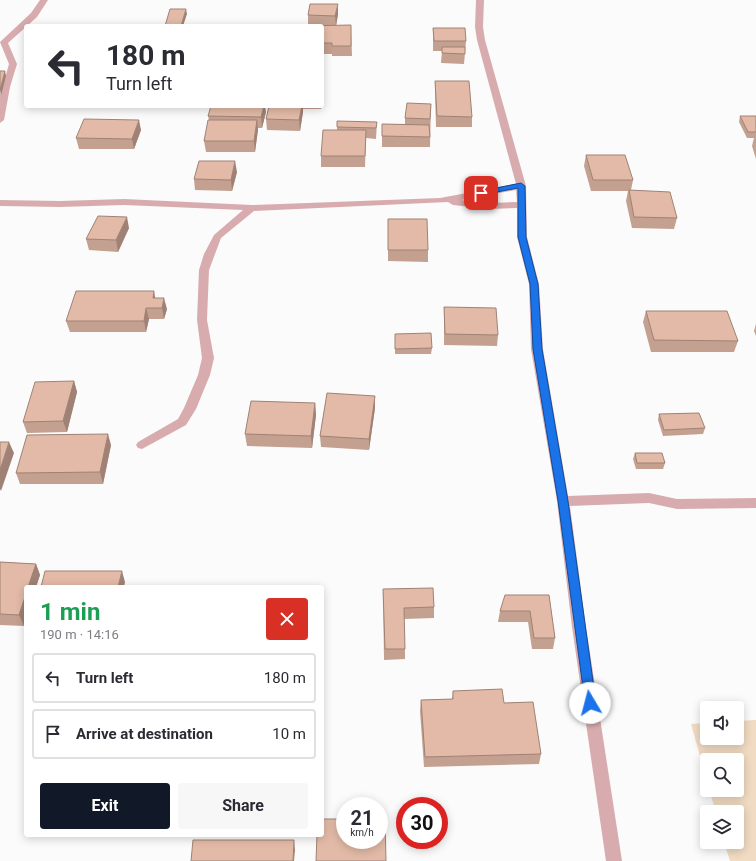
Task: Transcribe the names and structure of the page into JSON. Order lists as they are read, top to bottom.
{
  "page": {
    "turn": ["180 m", "Turn left"],
    "heading": ["1 min", "190 m · 14:16"],
    "list": [
      {
        "name": "Turn left",
        "value": "180 m"
      },
      {
        "name": "Arrive at destination",
        "value": "10 m"
      }
    ],
    "buttons": ["Exit", "Share"],
    "speed": "21 km/h",
    "limit": "30"
  }
}
